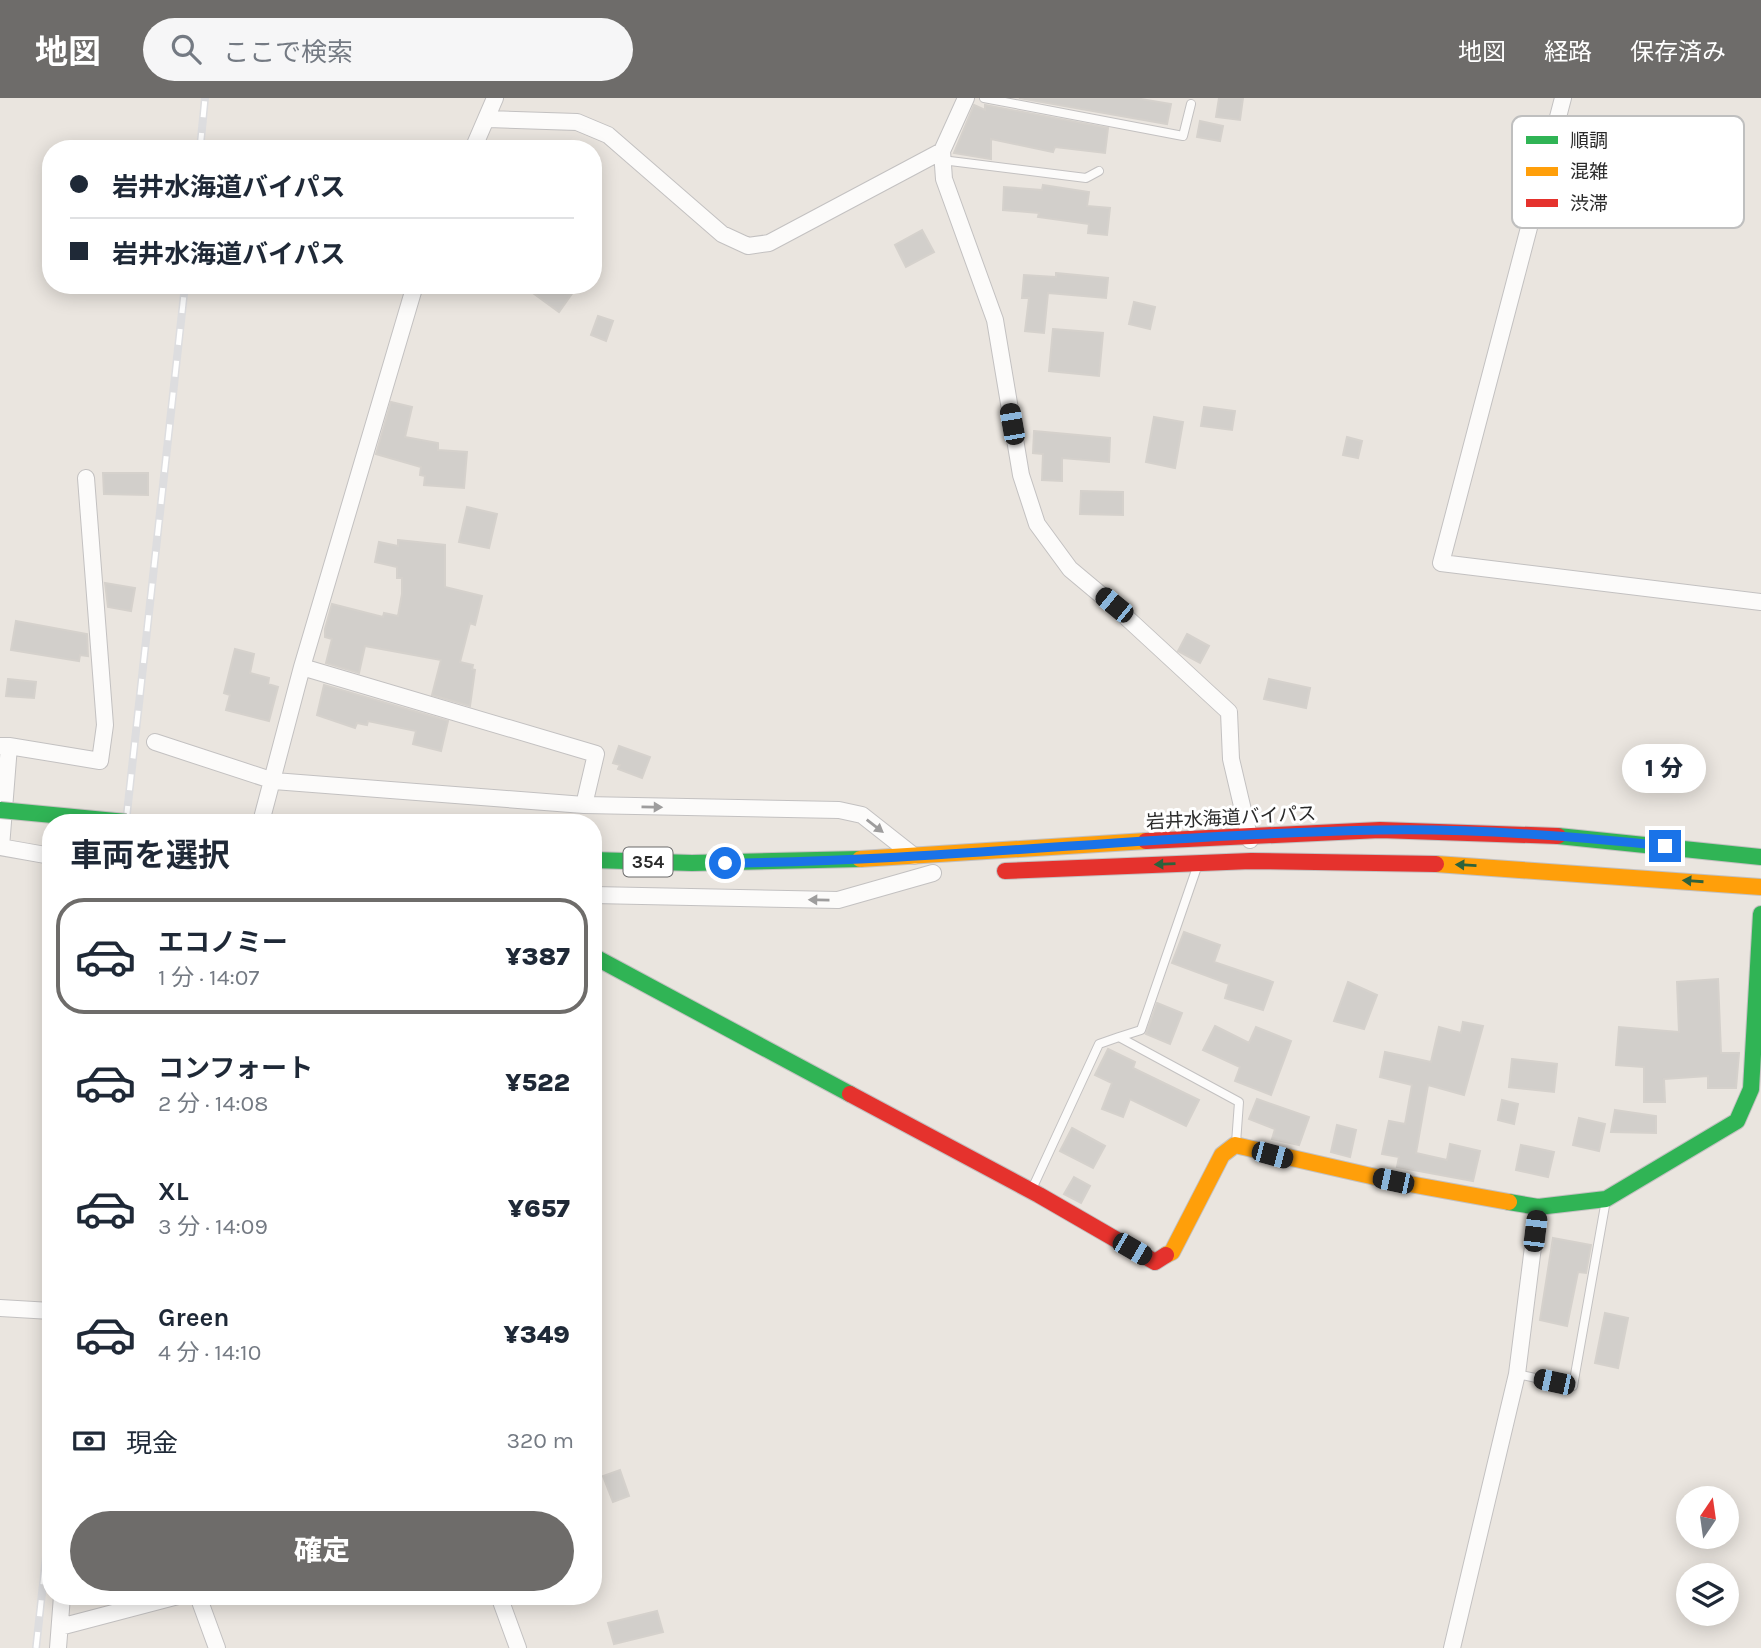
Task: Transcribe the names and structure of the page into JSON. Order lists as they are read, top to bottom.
{
  "streets": {
    "main road": ["岩井水海道バイパス", "354"]
  },
  "legend": ["順調", "混雑", "渋滞"],
  "north": "top",
  "page": {
    "header": "地図",
    "search": "ここで検索",
    "nav": ["地図", "経路", "保存済み"],
    "banner": ["岩井水海道バイパス", "岩井水海道バイパス"],
    "bubble": "1 分",
    "heading": "車両を選択",
    "list": [
      {
        "name": "エコノミー",
        "note": "1 分 · 14:07",
        "value": "¥387"
      },
      {
        "name": "コンフォート",
        "note": "2 分 · 14:08",
        "value": "¥522"
      },
      {
        "name": "XL",
        "note": "3 分 · 14:09",
        "value": "¥657"
      },
      {
        "name": "Green",
        "note": "4 分 · 14:10",
        "value": "¥349"
      }
    ],
    "pay": ["現金", "320 m"],
    "buttons": "確定"
  }
}
